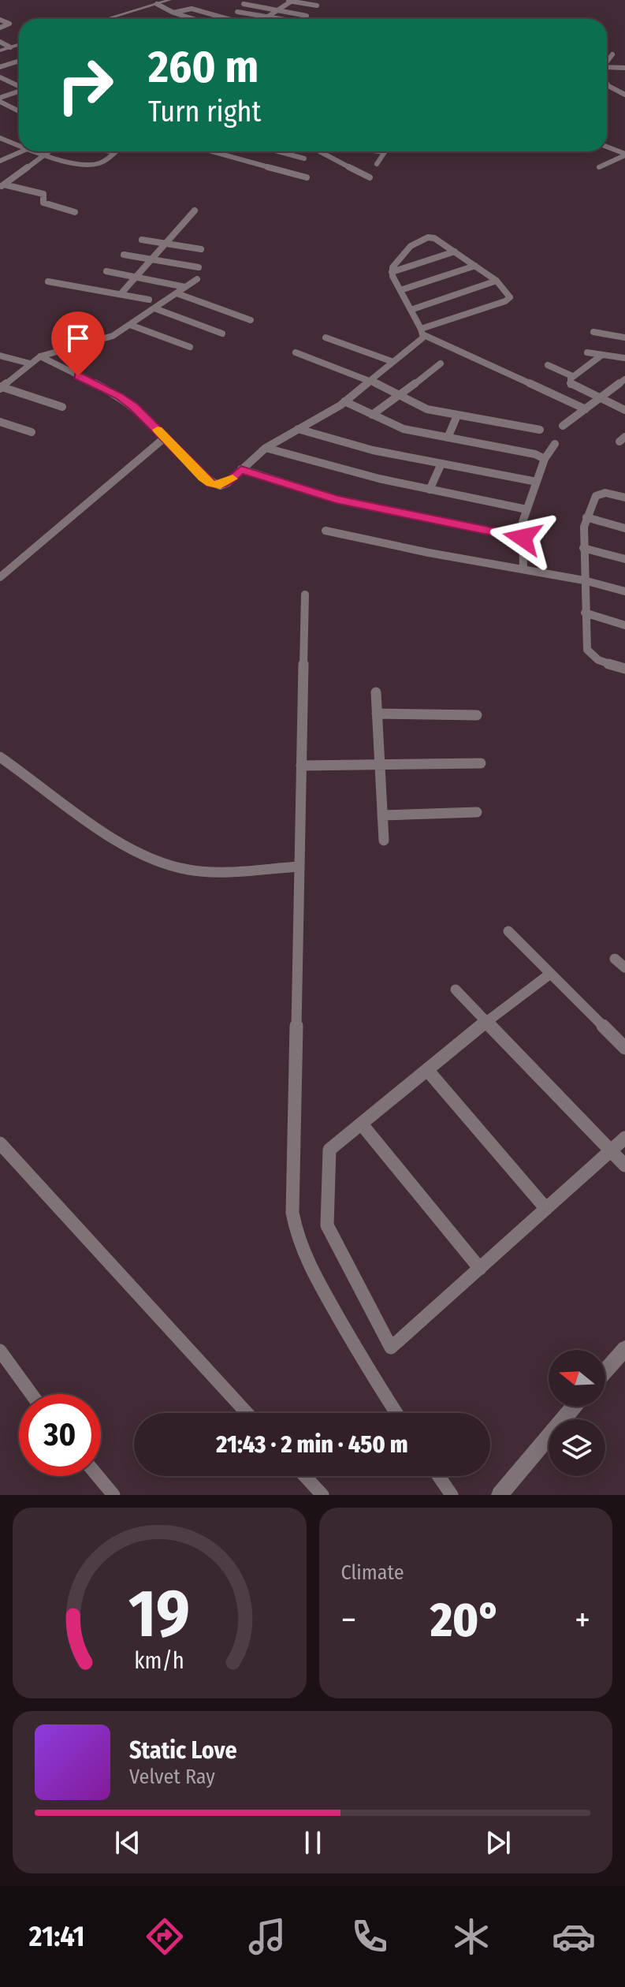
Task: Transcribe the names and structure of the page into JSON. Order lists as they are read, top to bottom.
{
  "north": "left",
  "page": {
    "turn": ["260 m", "Turn right"],
    "limit": "30",
    "trip": "21:43 · 2 min · 450 m",
    "tile": "Climate",
    "heat": ["−", "20°", "+"],
    "song": ["Static Love", "Velvet Ray"],
    "tabs": "21:41",
    "gauge": ["19", "km/h"]
  }
}
